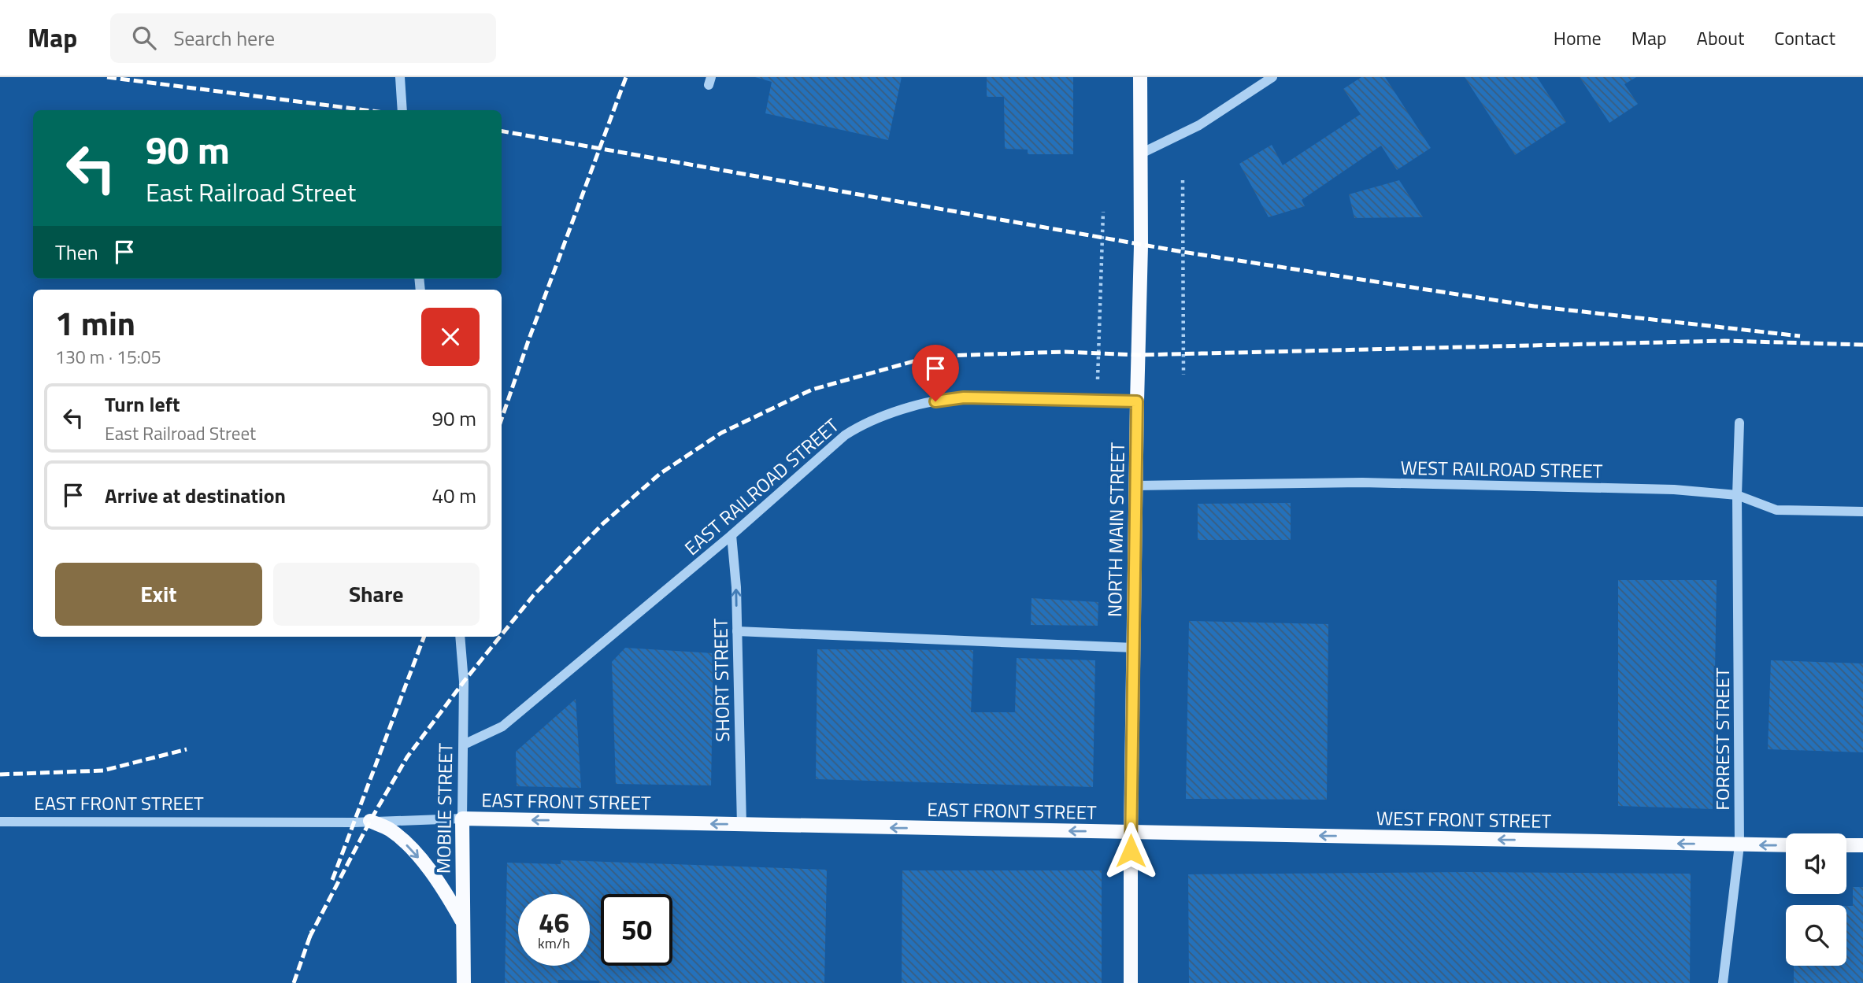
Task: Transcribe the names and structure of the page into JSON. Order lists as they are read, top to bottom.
{
  "streets": {
    "main road": [
      "NORTH MAIN STREET",
      "EAST FRONT STREET",
      "MOBILE STREET",
      "WEST FRONT STREET"
    ],
    "street": [
      "WEST RAILROAD STREET",
      "EAST RAILROAD STREET",
      "SHORT STREET",
      "FORREST STREET"
    ]
  },
  "crossings": [
    ["WEST RAILROAD STREET", "NORTH MAIN STREET"],
    ["WEST RAILROAD STREET", "FORREST STREET"],
    ["EAST RAILROAD STREET", "NORTH MAIN STREET"],
    ["EAST RAILROAD STREET", "SHORT STREET"],
    ["EAST RAILROAD STREET", "MOBILE STREET"],
    ["NORTH MAIN STREET", "EAST FRONT STREET"],
    ["NORTH MAIN STREET", "WEST FRONT STREET"],
    ["SHORT STREET", "EAST FRONT STREET"],
    ["FORREST STREET", "WEST FRONT STREET"],
    ["EAST FRONT STREET", "MOBILE STREET"],
    ["EAST FRONT STREET", "WEST FRONT STREET"]
  ],
  "one_way": ["EAST FRONT STREET", "WEST FRONT STREET"],
  "page": {
    "header": "Map",
    "search": "Search here",
    "nav": [
      "Home",
      "Map",
      "About",
      "Contact"
    ],
    "turn": ["90 m", "East Railroad Street"],
    "then": "Then",
    "heading": ["1 min", "130 m · 15:05"],
    "list": [
      {
        "name": "Turn left",
        "note": "East Railroad Street",
        "value": "90 m"
      },
      {
        "name": "Arrive at destination",
        "value": "40 m"
      }
    ],
    "buttons": ["Exit", "Share"],
    "speed": "46 km/h",
    "limit": "50"
  }
}
